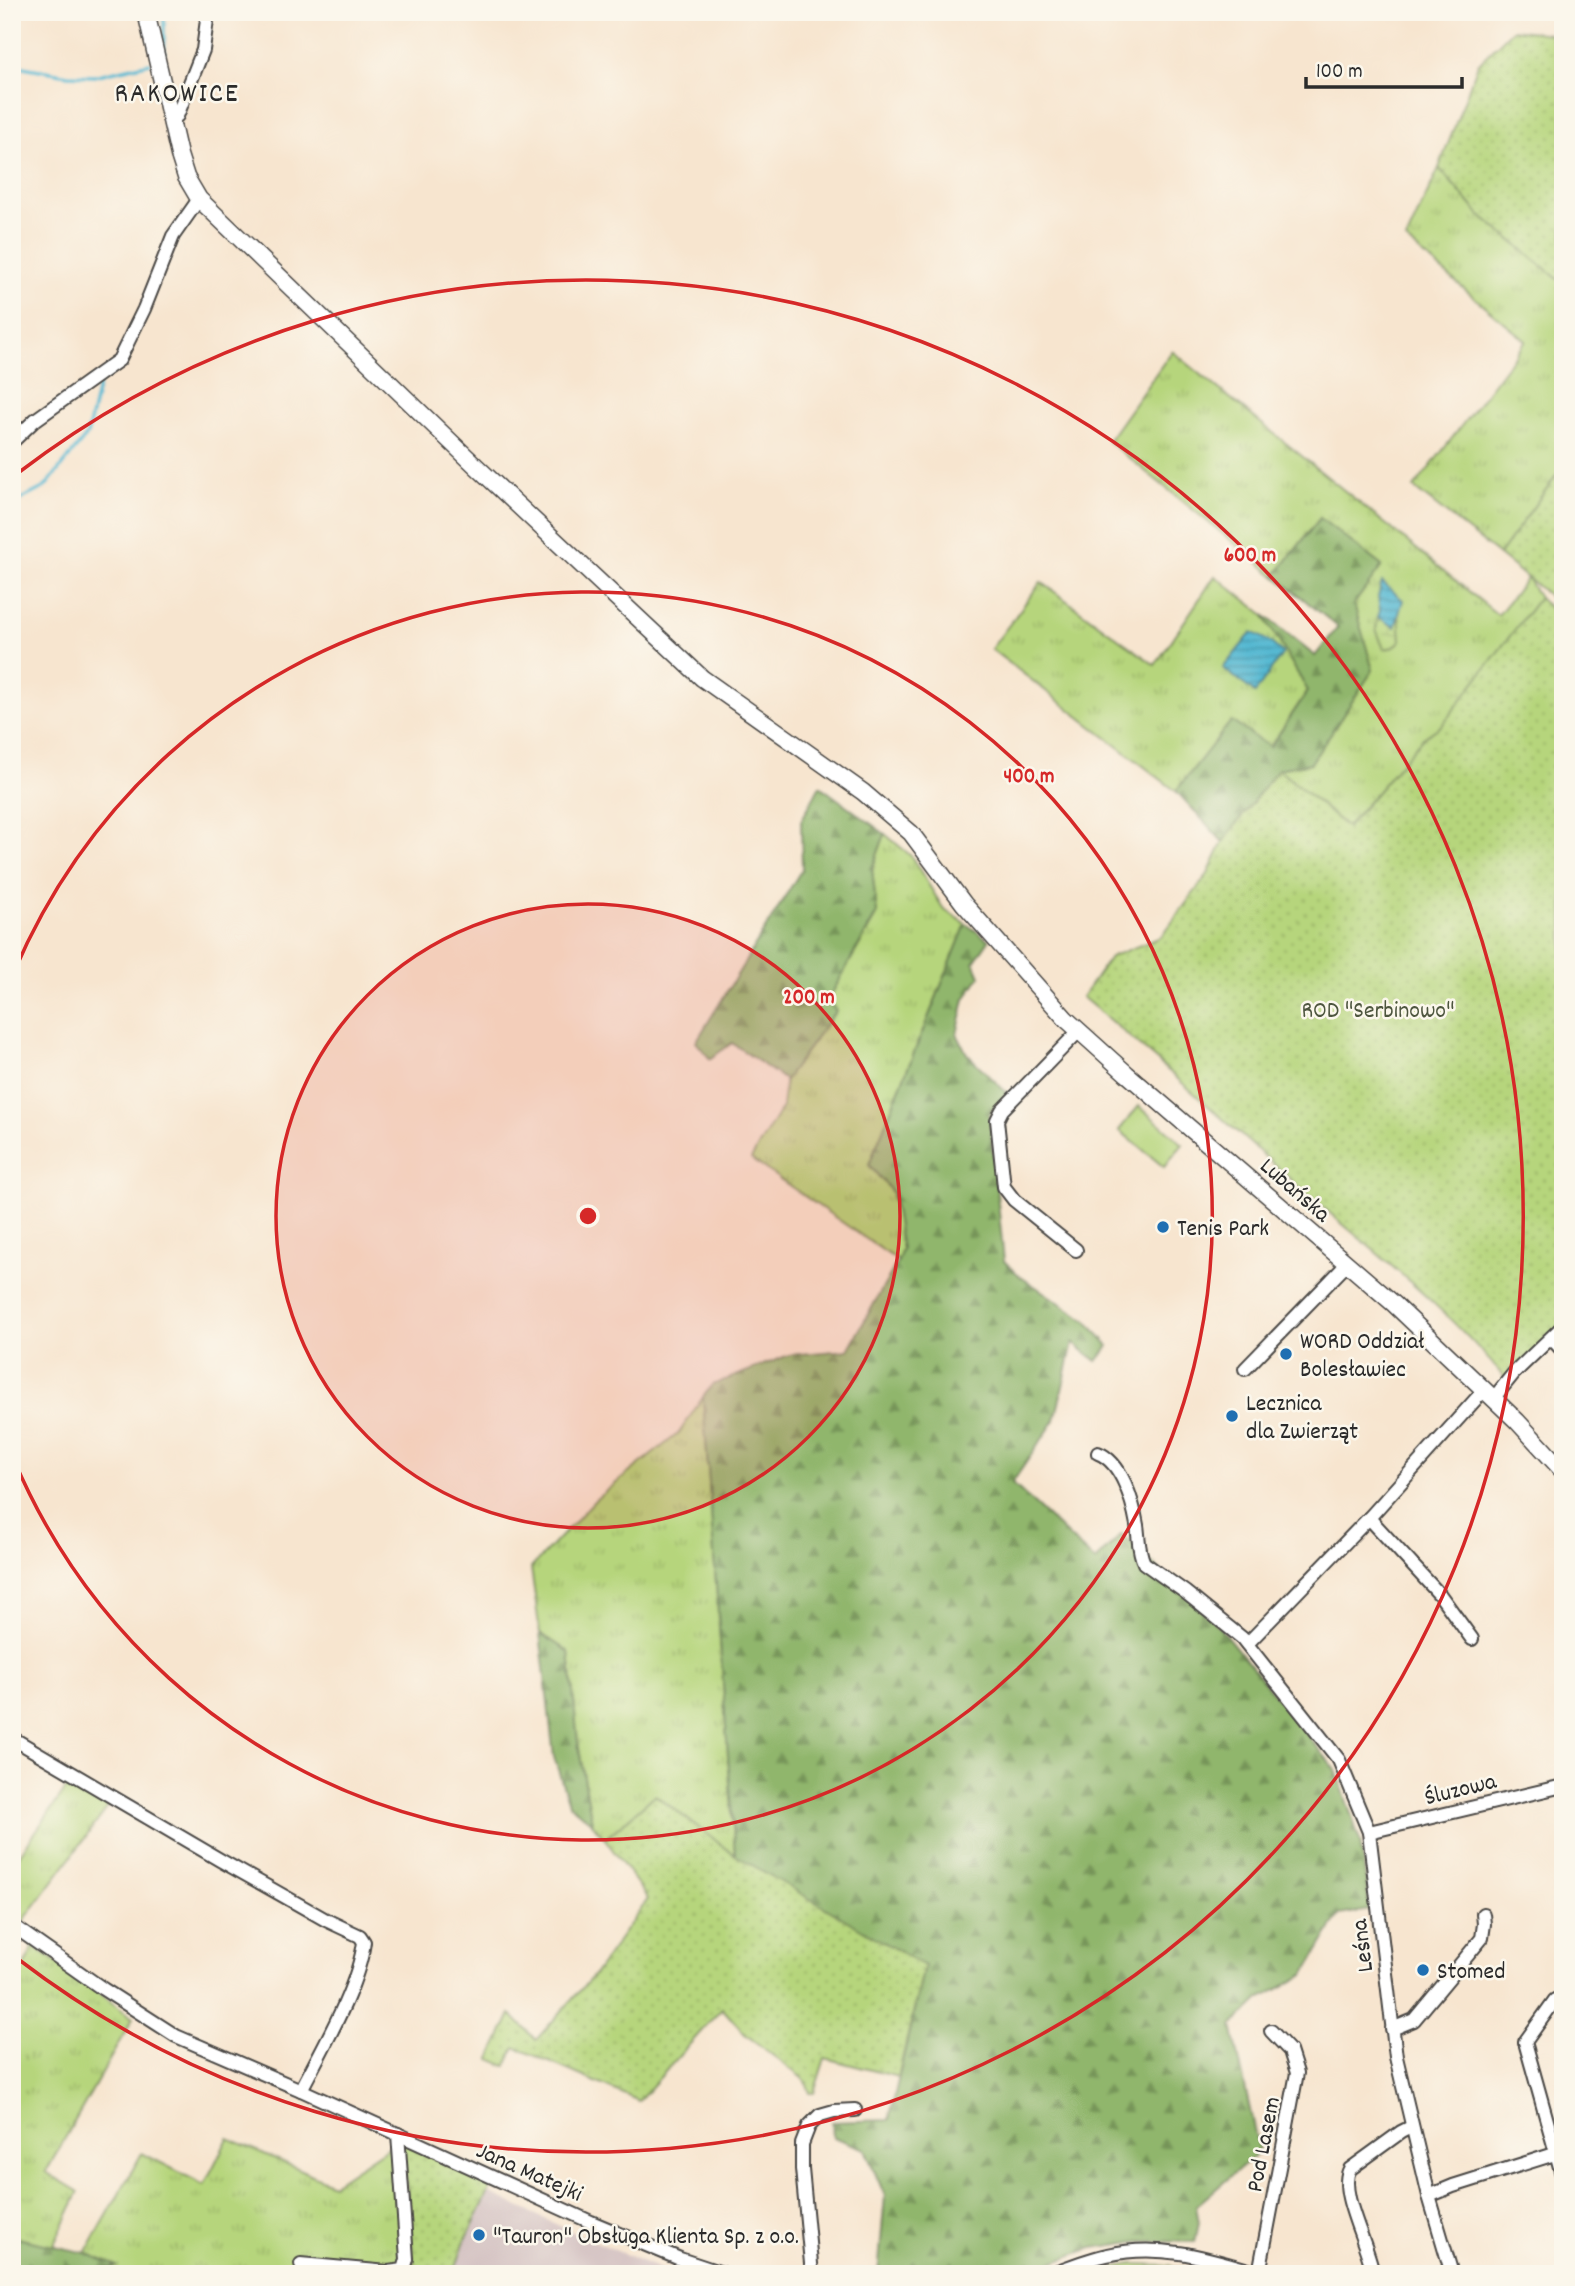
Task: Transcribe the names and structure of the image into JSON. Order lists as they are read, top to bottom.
{
  "streets": {
    "street": [
      "Lubańska",
      "Śluzowa",
      "Leśna",
      "Pod Lasem",
      "Jana Matejki"
    ]
  },
  "crossings": [
    ["Śluzowa", "Leśna"]
  ],
  "districts": ["RAKOWICE"],
  "parks": ["ROD \"Serbinowo\""],
  "places": [
    "Tenis Park",
    "WORD Oddział Bolesławiec",
    "Lecznica dla Zwierząt",
    "Stomed",
    "\"Tauron\" Obsługa Klienta Sp. z o.o."
  ],
  "scale_bar": "100 m",
  "rings": ["600 m", "400 m", "200 m"]
}
